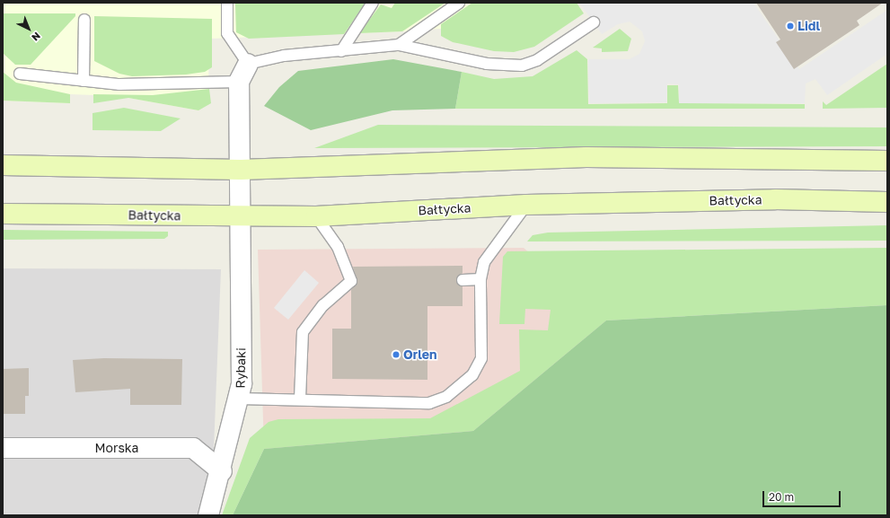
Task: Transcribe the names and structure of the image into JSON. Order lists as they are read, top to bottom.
{
  "streets": {
    "main road": ["Bałtycka"],
    "street": ["Rybaki", "Morska"]
  },
  "crossings": [
    ["Bałtycka", "Rybaki"],
    ["Rybaki", "Morska"]
  ],
  "places": ["Lidl", "Orlen"],
  "scale_bar": "20 m",
  "north": "bottom right"
}
